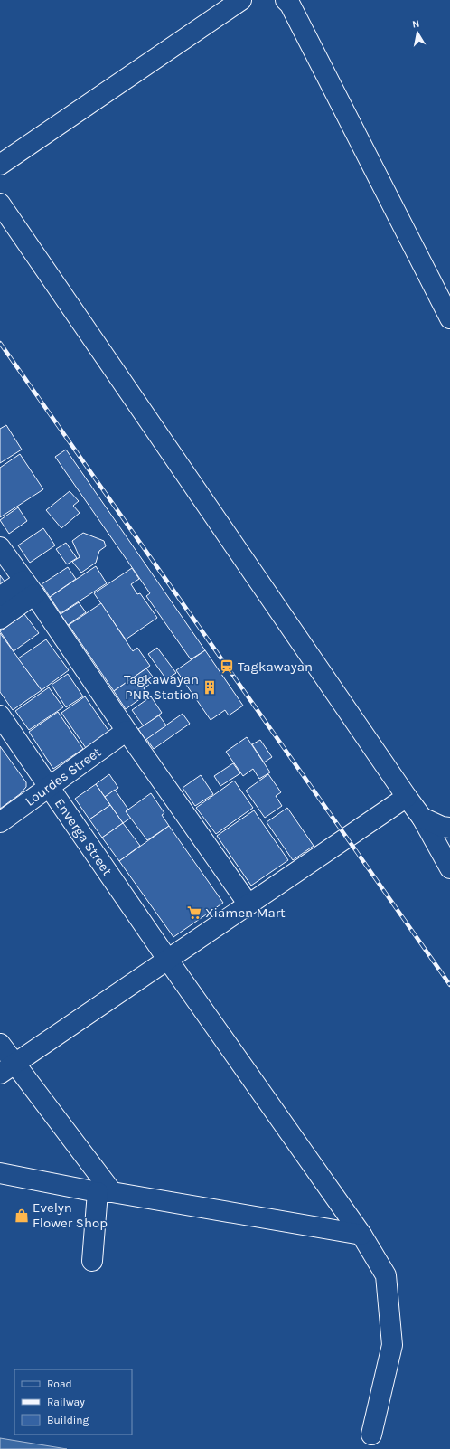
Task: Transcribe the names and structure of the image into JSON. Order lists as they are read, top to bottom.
{
  "streets": {
    "street": ["Lourdes Street", "Enverga Street"]
  },
  "crossings": [
    ["Lourdes Street", "Enverga Street"]
  ],
  "places": {
    "station": ["Tagkawayan"],
    "building": ["Tagkawayan PNR Station"],
    "supermarket": ["Xiamen Mart"],
    "shop": ["Evelyn Flower Shop"]
  },
  "legend": ["Road", "Railway", "Building"],
  "north": "top"
}
